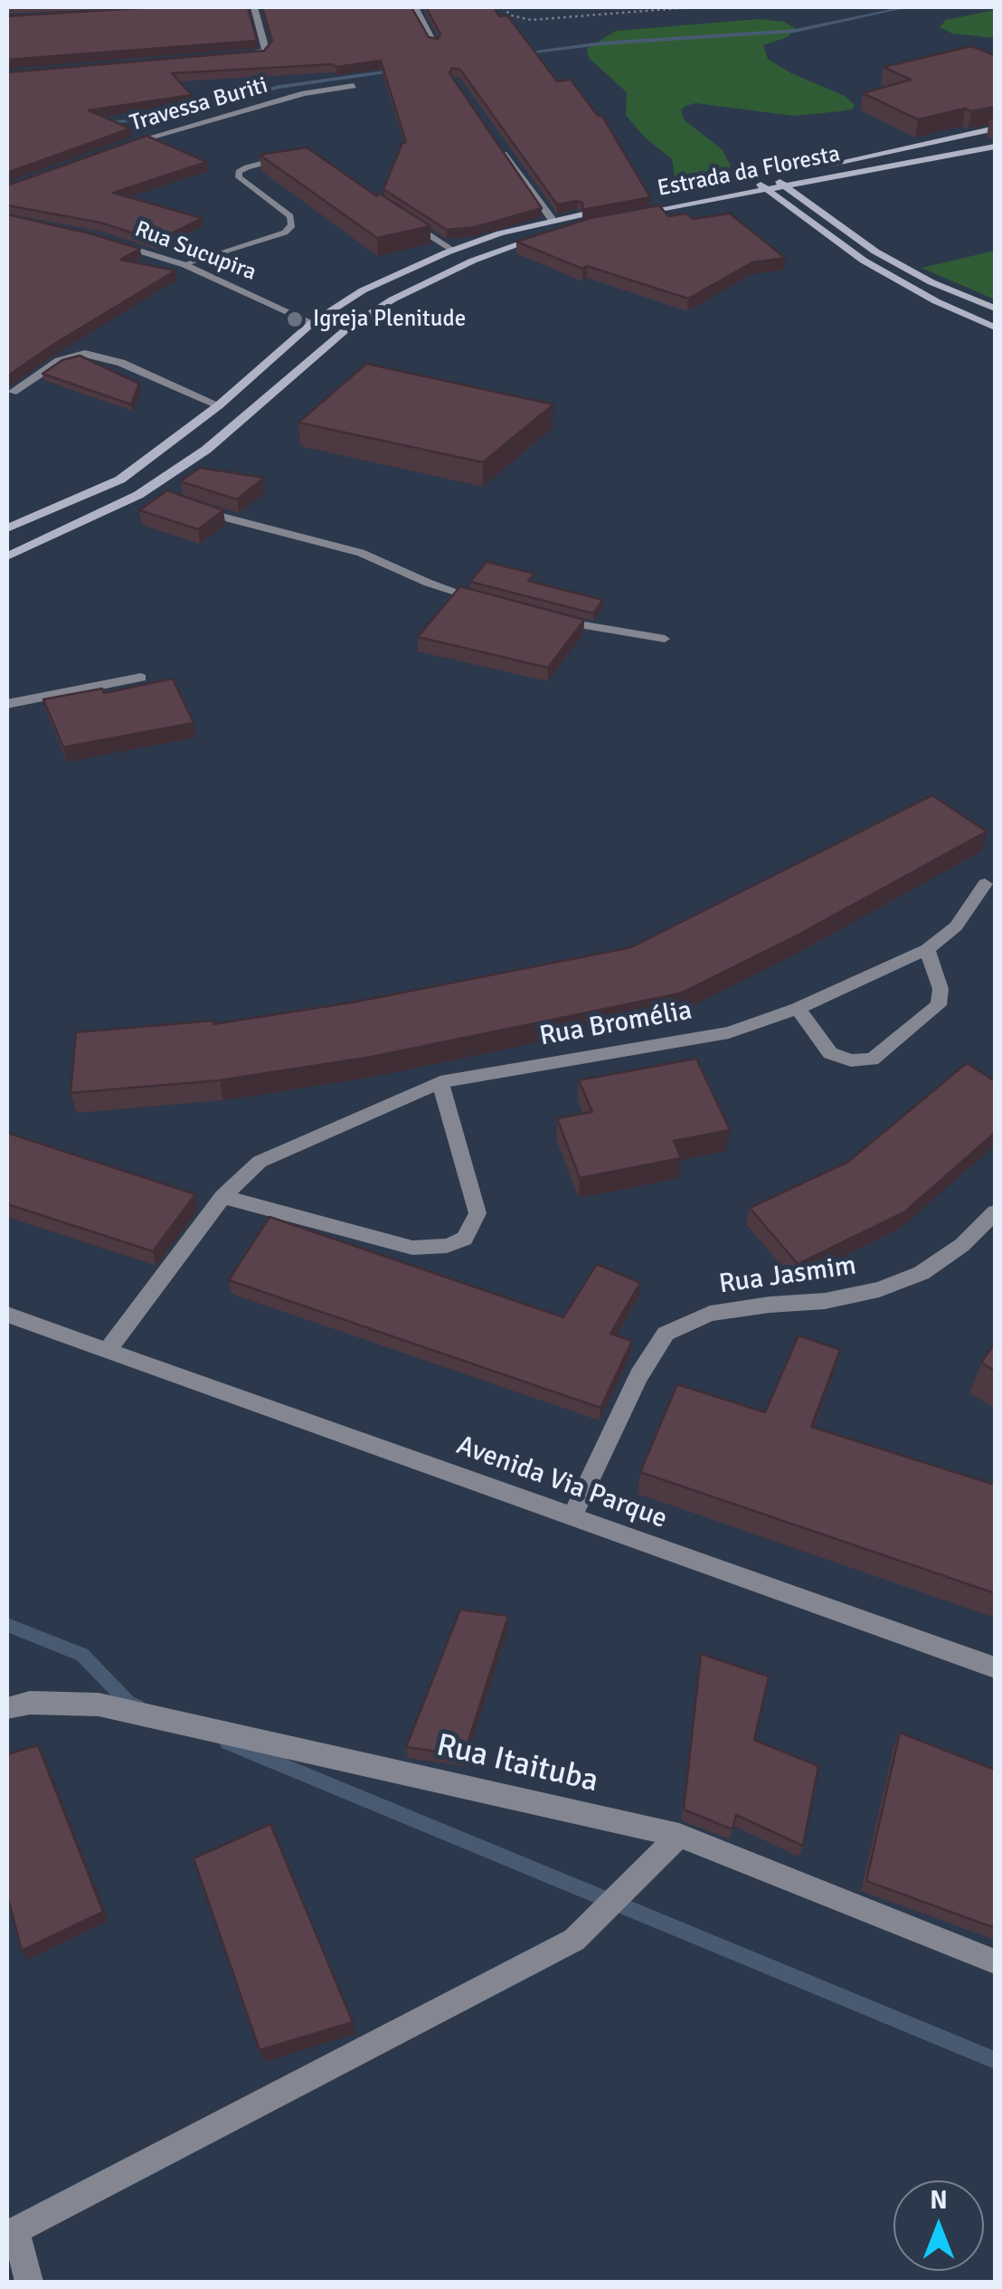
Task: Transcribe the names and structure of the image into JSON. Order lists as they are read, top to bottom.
{
  "streets": {
    "main road": ["Estrada da Floresta"],
    "street": [
      "Travessa Buriti",
      "Rua Sucupira",
      "Rua Bromélia",
      "Rua Jasmim",
      "Avenida Via Parque",
      "Rua Itaituba"
    ]
  },
  "crossings": [
    ["Estrada da Floresta", "Rua Sucupira"],
    ["Rua Jasmim", "Avenida Via Parque"]
  ],
  "places": ["Igreja Plenitude"],
  "north": "top"
}
